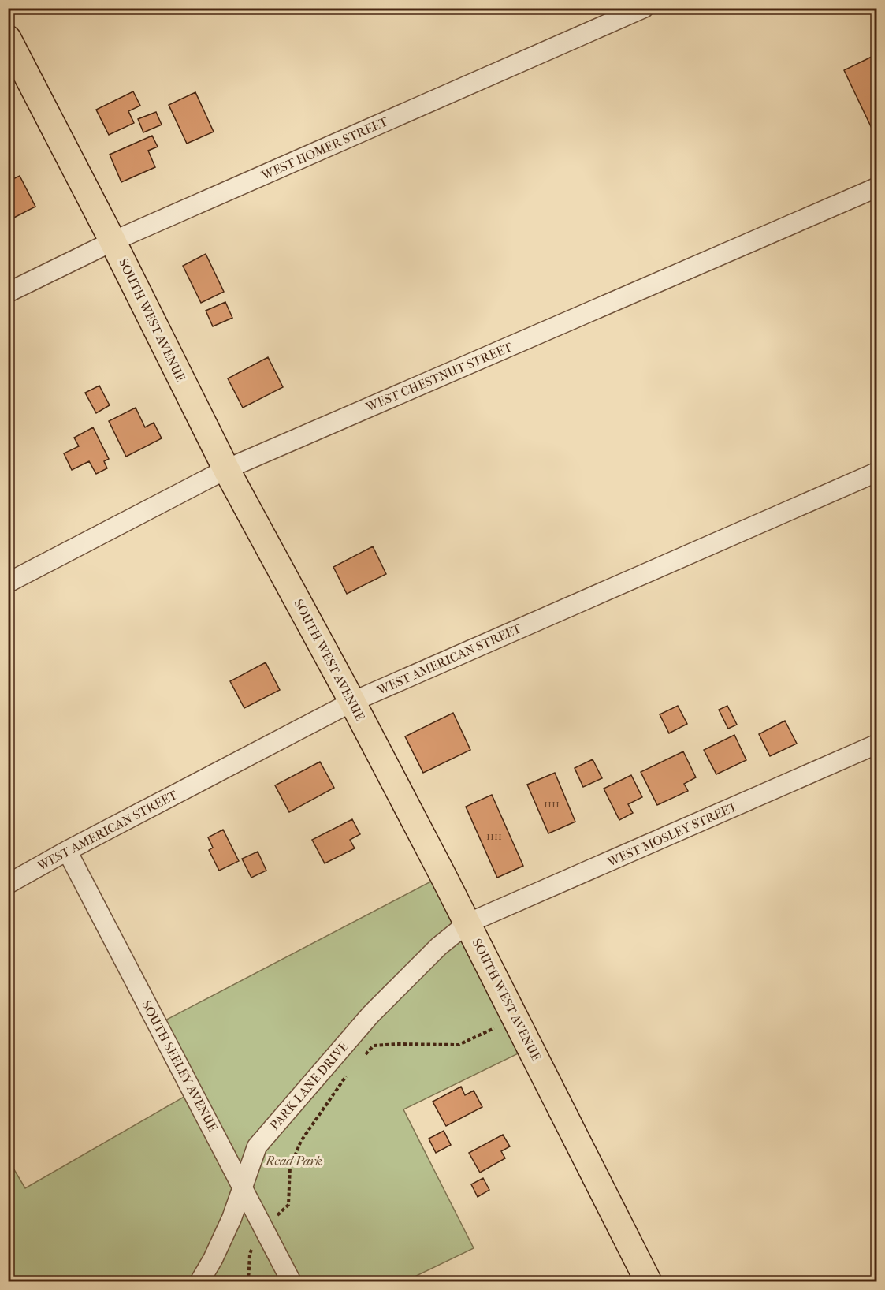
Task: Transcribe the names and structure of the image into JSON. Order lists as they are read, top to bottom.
{
  "streets": {
    "main road": ["SOUTH WEST AVENUE"],
    "street": [
      "WEST HOMER STREET",
      "WEST CHESTNUT STREET",
      "WEST AMERICAN STREET",
      "WEST MOSLEY STREET",
      "SOUTH SEELEY AVENUE",
      "PARK LANE DRIVE"
    ]
  },
  "crossings": [
    ["WEST HOMER STREET", "SOUTH WEST AVENUE"],
    ["SOUTH WEST AVENUE", "WEST CHESTNUT STREET"],
    ["SOUTH WEST AVENUE", "WEST AMERICAN STREET"],
    ["SOUTH WEST AVENUE", "WEST MOSLEY STREET"],
    ["SOUTH WEST AVENUE", "PARK LANE DRIVE"],
    ["WEST AMERICAN STREET", "SOUTH SEELEY AVENUE"],
    ["WEST MOSLEY STREET", "PARK LANE DRIVE"],
    ["SOUTH SEELEY AVENUE", "PARK LANE DRIVE"]
  ],
  "parks": ["Read Park"],
  "house_numbers": ["1111", "1111"]
}
